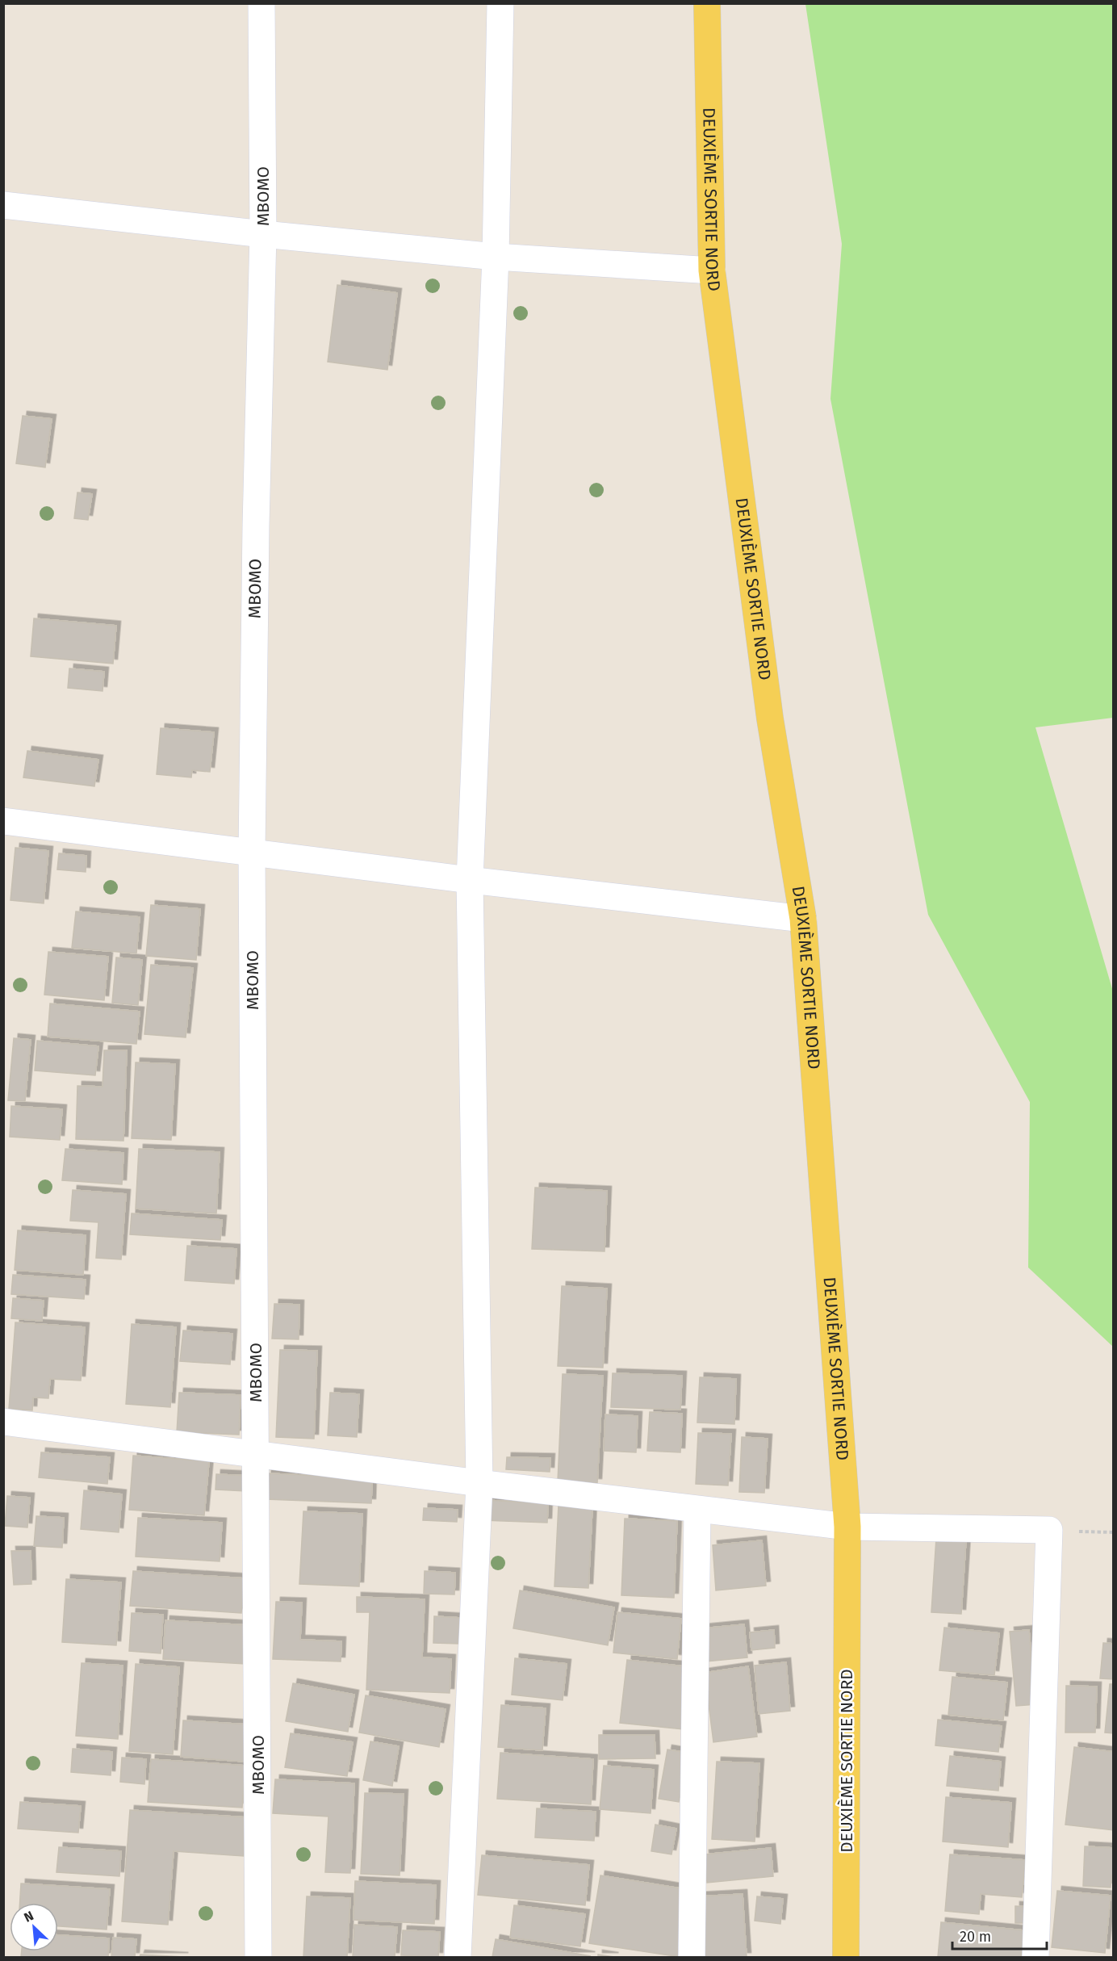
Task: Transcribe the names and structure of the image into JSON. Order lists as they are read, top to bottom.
{
  "streets": {
    "main road": ["DEUXIÈME SORTIE NORD"],
    "street": ["MBOMO"]
  },
  "scale_bar": "20 m",
  "north": "top left"
}
